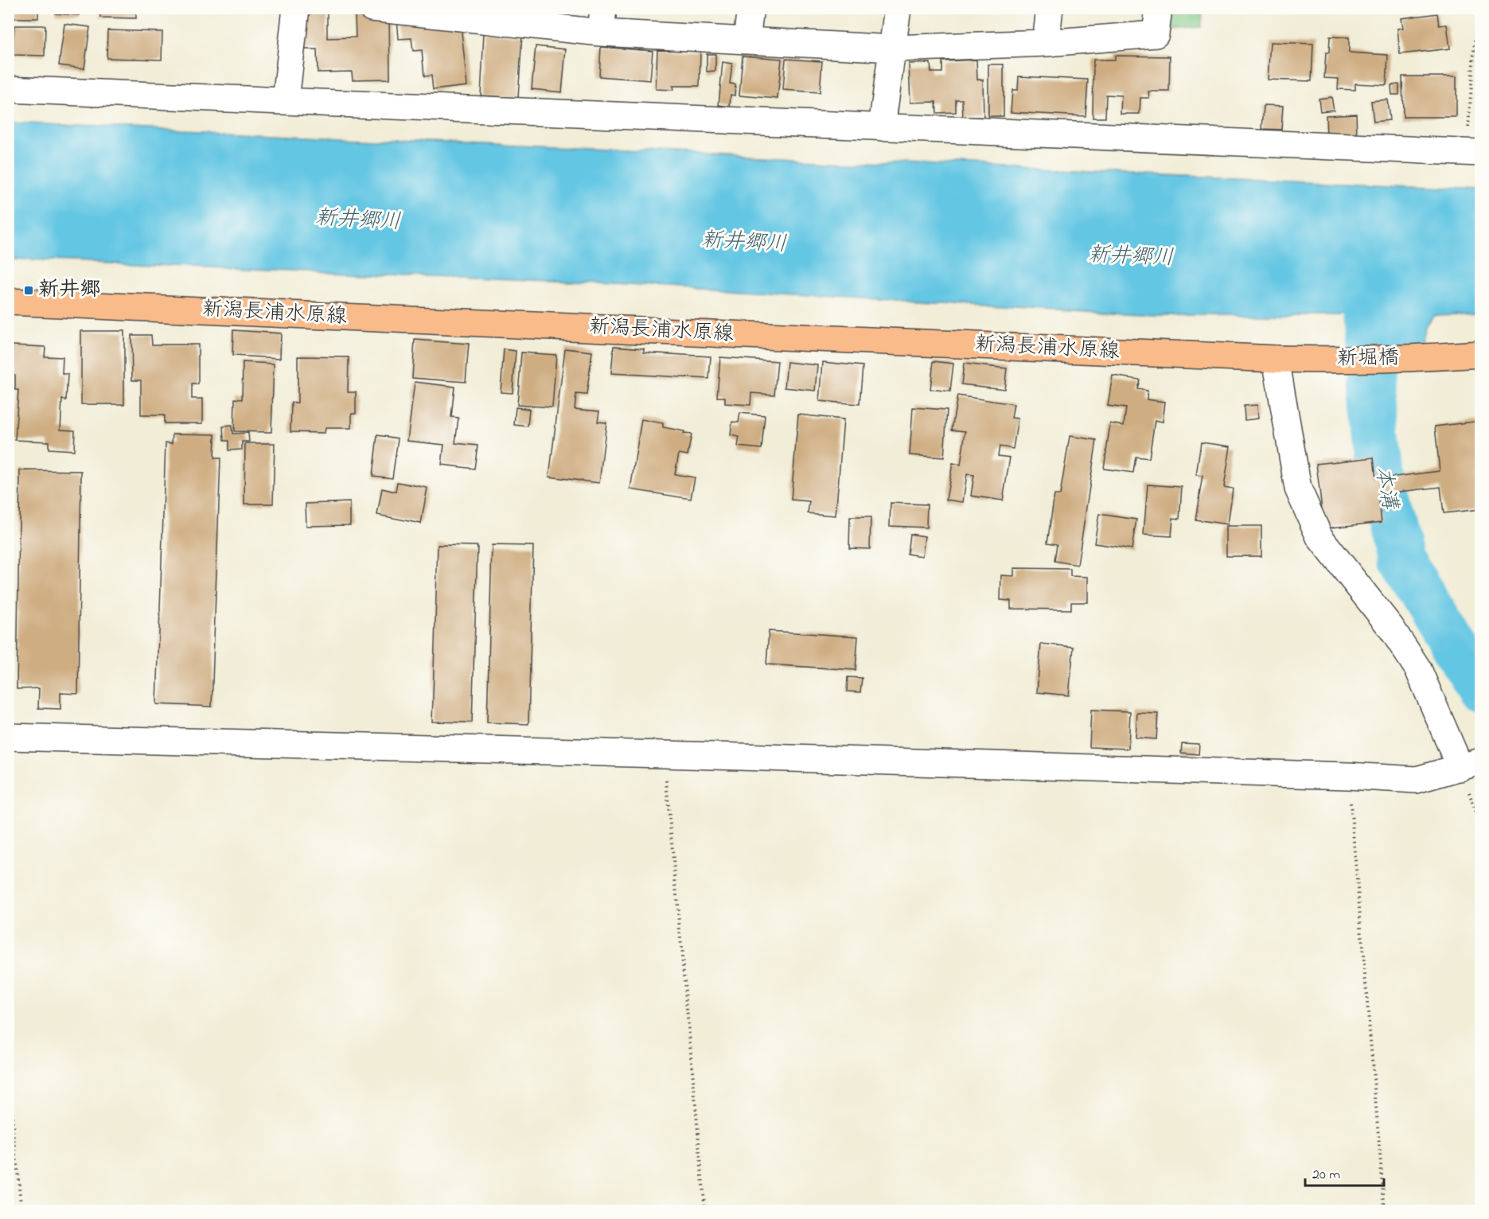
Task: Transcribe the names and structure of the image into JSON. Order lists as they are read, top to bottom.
{
  "streets": {
    "main road": ["新潟長浦水原線", "新堀橋"]
  },
  "crossings": [
    ["新潟長浦水原線", "新堀橋"]
  ],
  "water": ["新井郷川", "本溝"],
  "places": {
    "transit": ["新井郷"]
  },
  "scale_bar": "20 m"
}
